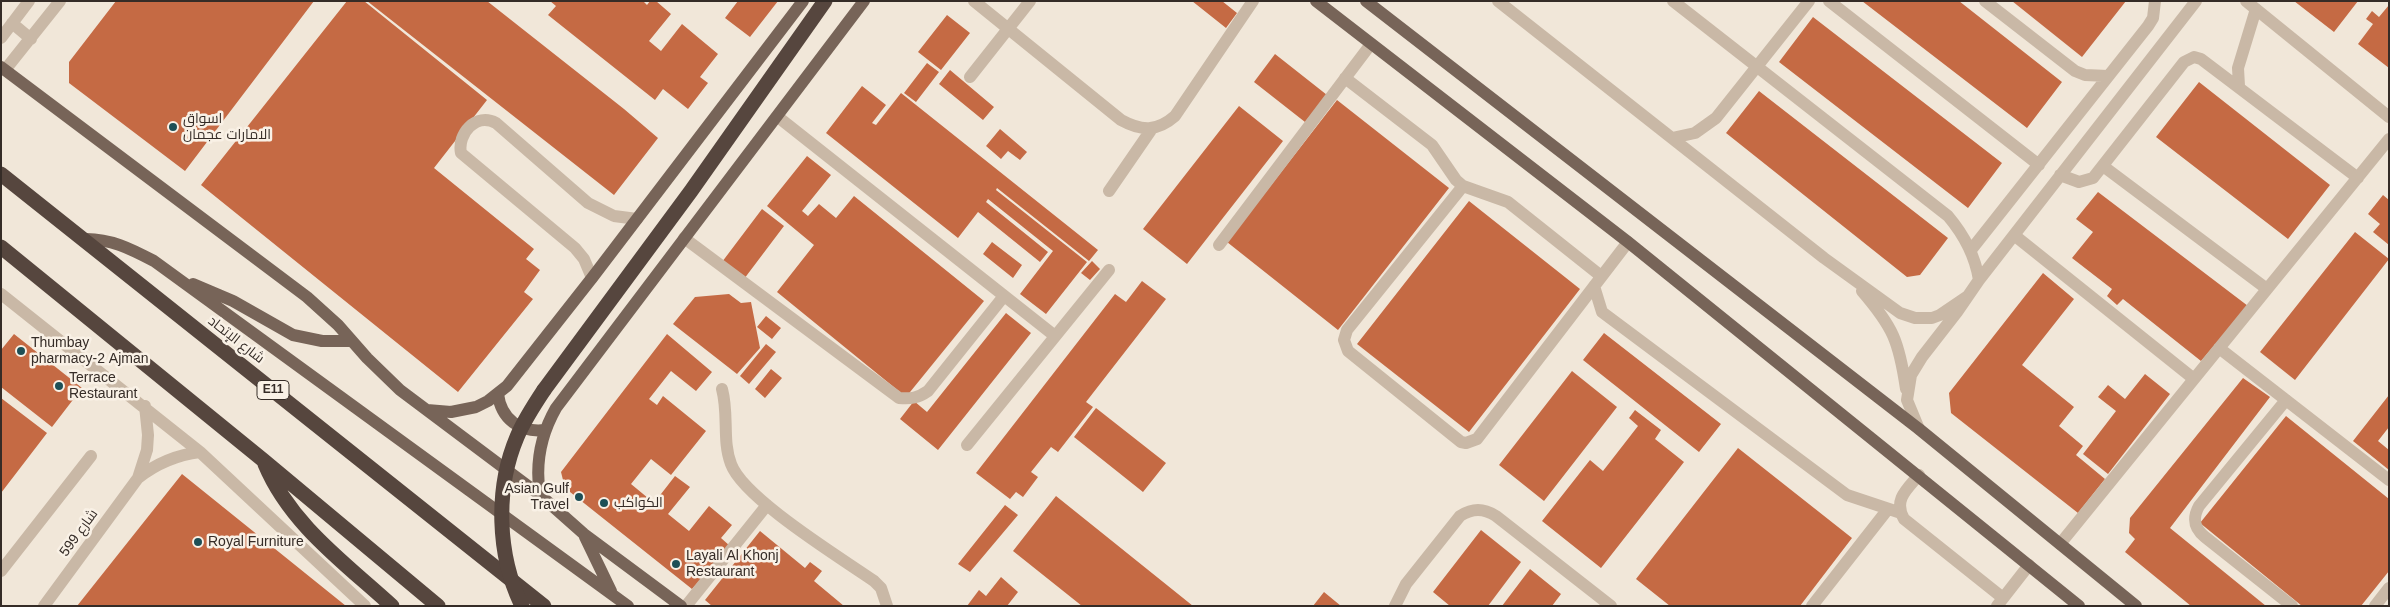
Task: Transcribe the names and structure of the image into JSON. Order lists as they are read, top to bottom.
{
  "streets": {
    "highway": ["شارع الإتحاد", "E11"],
    "street": ["شارع 599"]
  },
  "places": [
    "اسواق الامارات عجمان",
    "Thumbay pharmacy-2 Ajman",
    "Terrace Restaurant",
    "Asian Gulf Travel",
    "الكواكب",
    "Royal Furniture",
    "Layali Al Khonj Restaurant"
  ]
}
